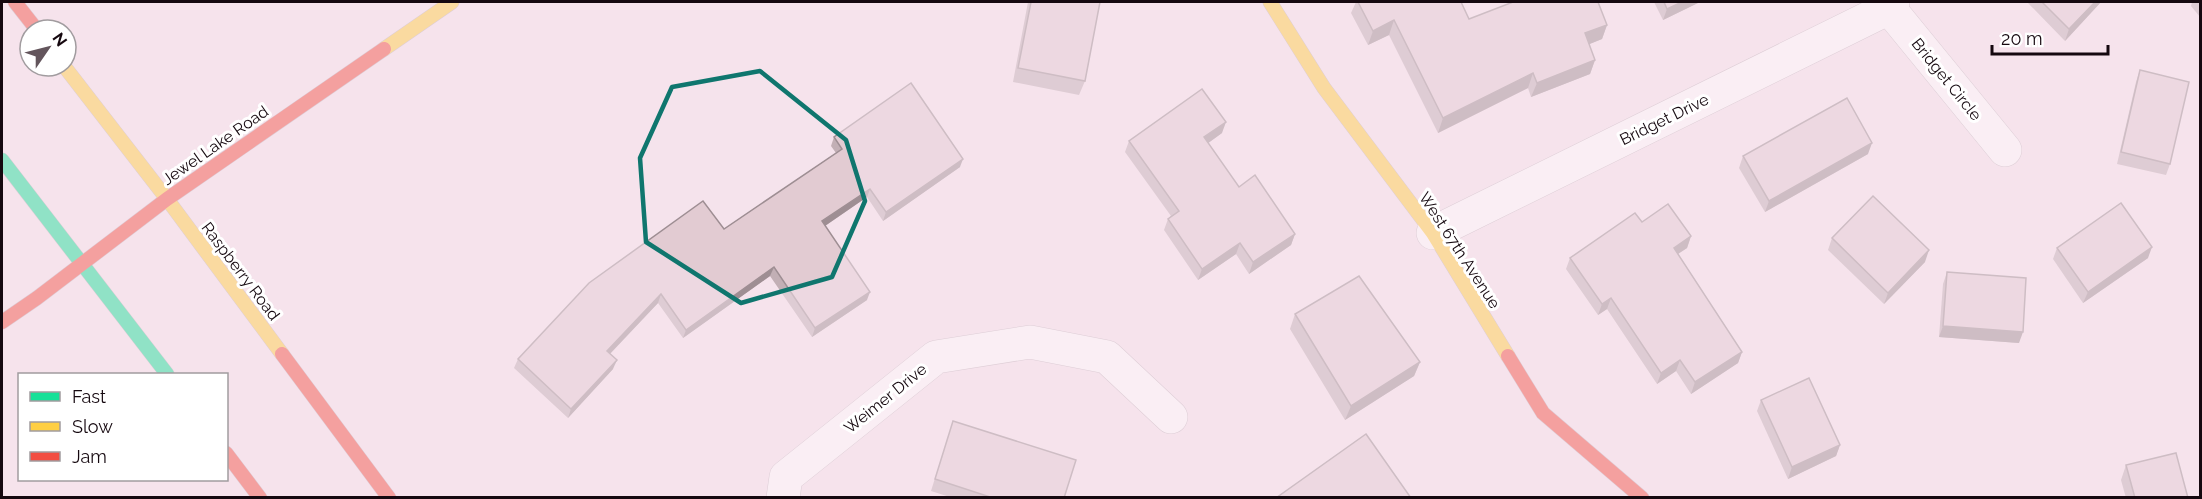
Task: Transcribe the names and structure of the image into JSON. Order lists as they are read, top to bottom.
{
  "streets": {
    "main road": ["Jewel Lake Road", "West 67th Avenue", "Raspberry Road"],
    "street": ["Bridget Circle", "Bridget Drive", "Weimer Drive"]
  },
  "crossings": [
    ["Bridget Circle", "Bridget Drive"],
    ["Bridget Drive", "West 67th Avenue"],
    ["Jewel Lake Road", "Raspberry Road"]
  ],
  "legend": ["Fast", "Slow", "Jam"],
  "scale_bar": "20 m",
  "north": "top right"
}
